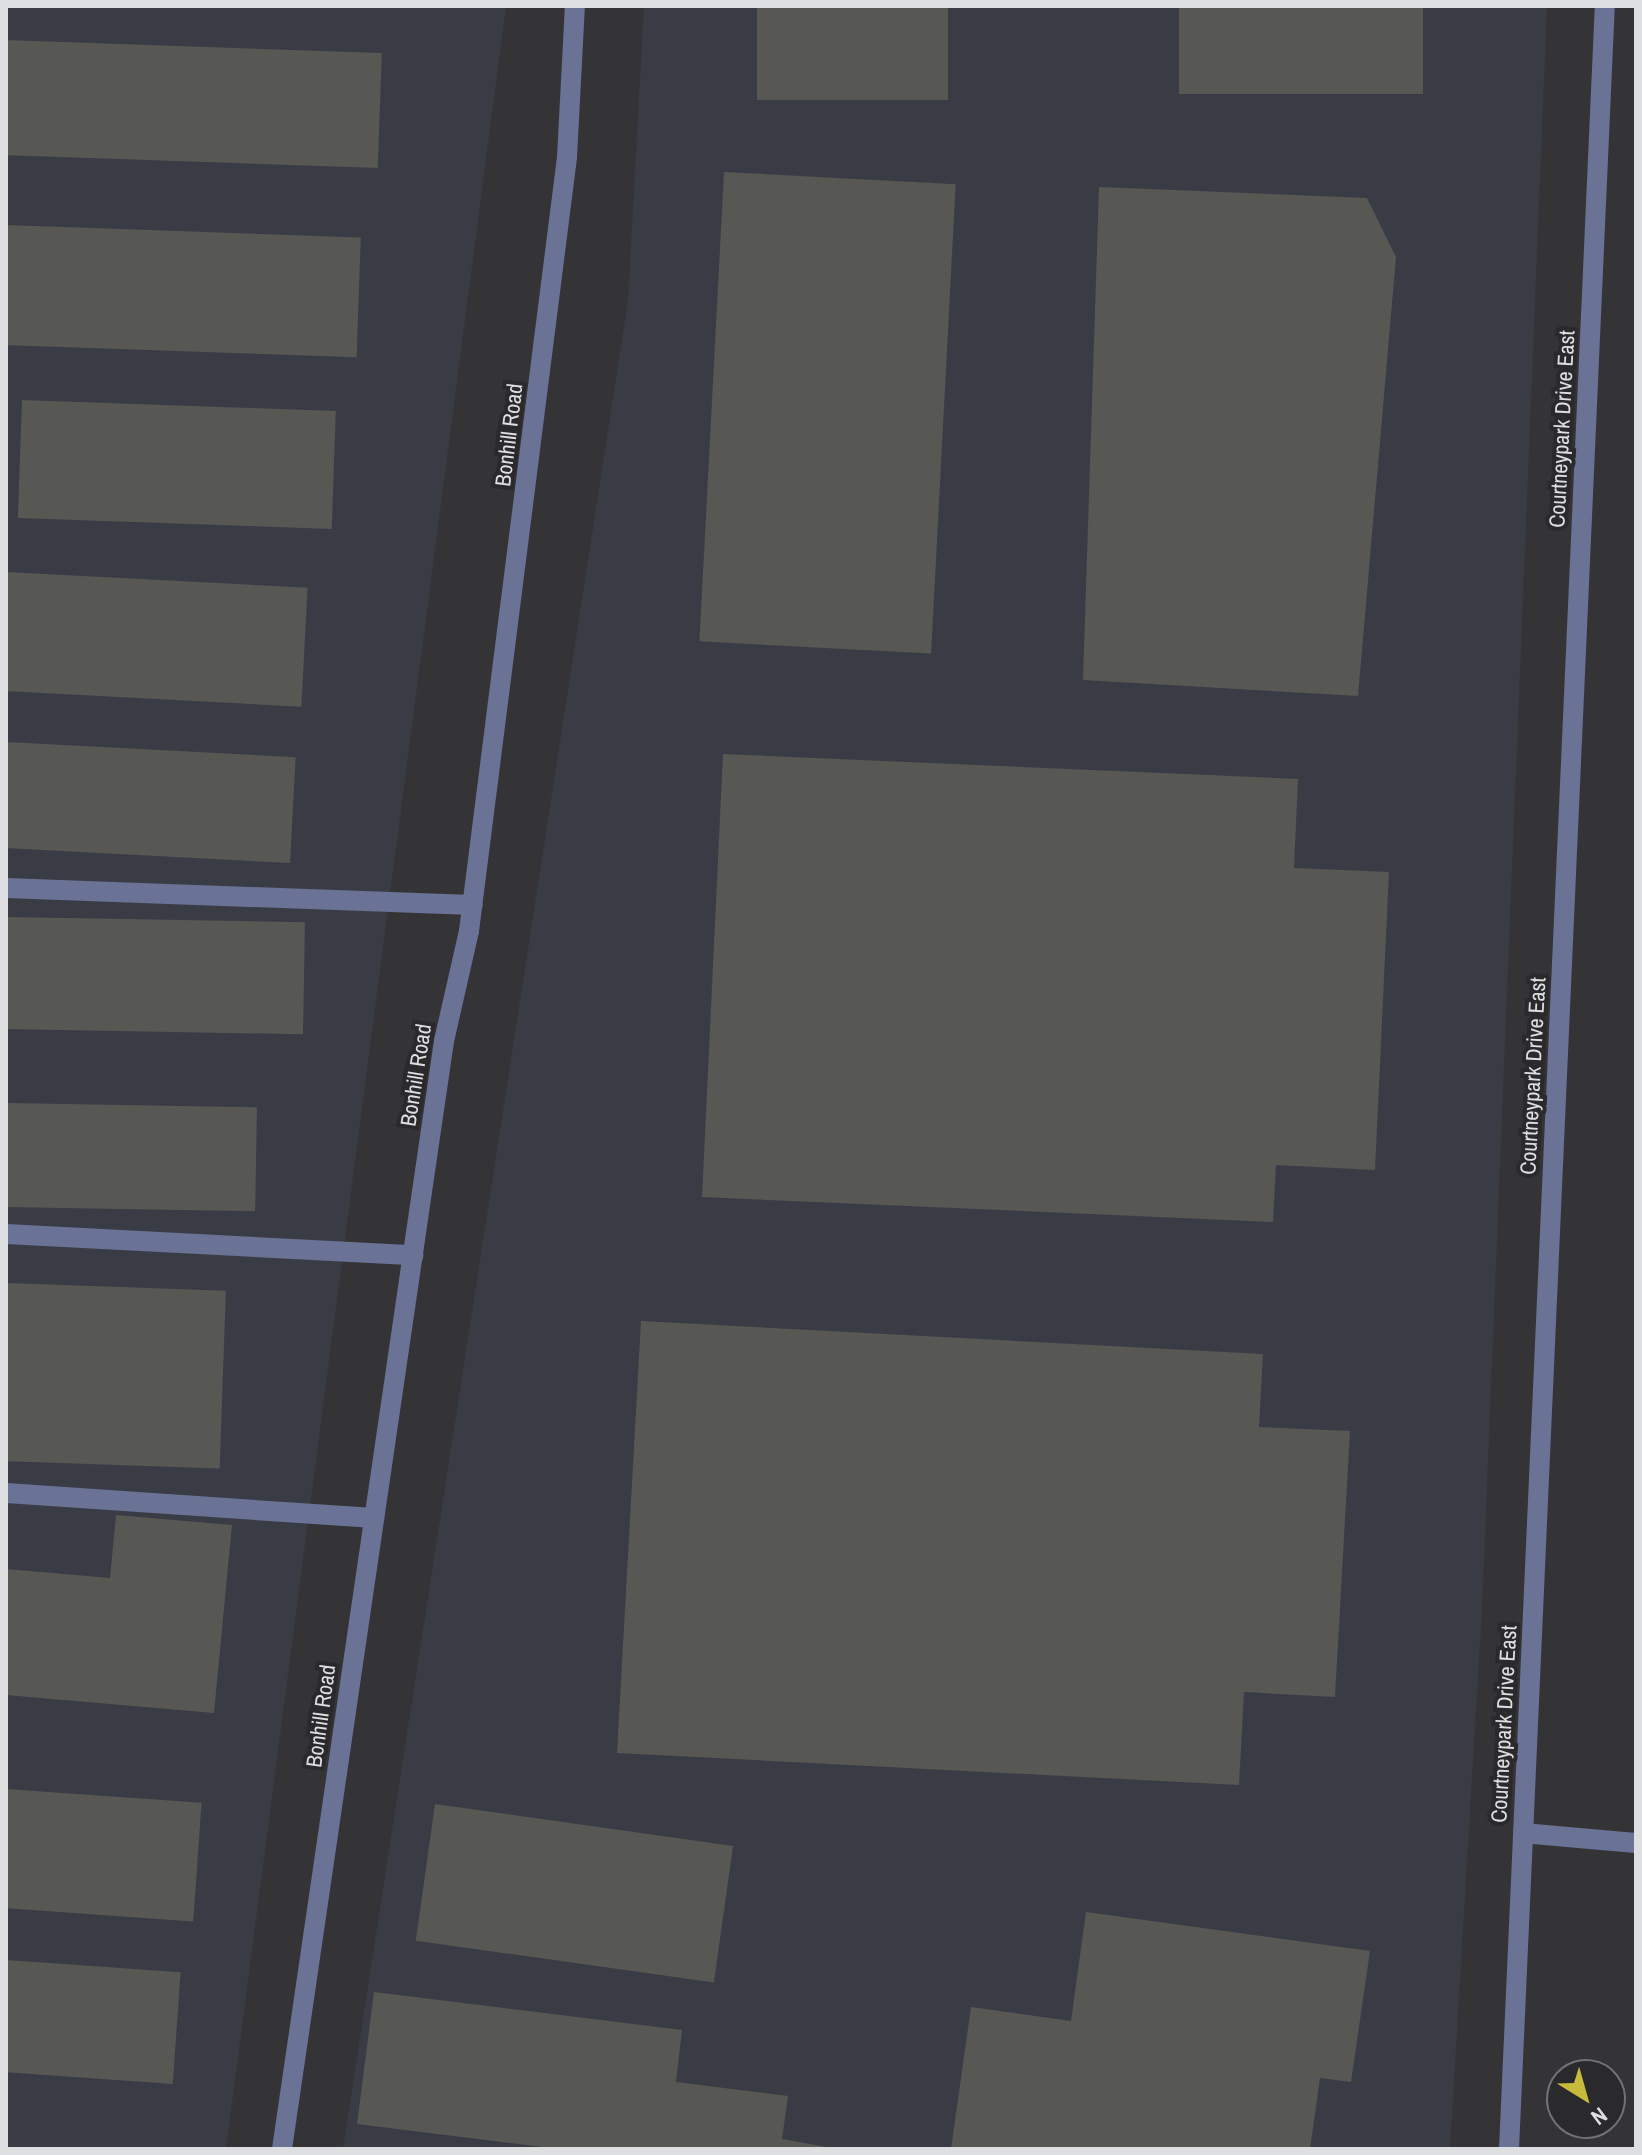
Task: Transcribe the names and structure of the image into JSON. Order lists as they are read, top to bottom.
{
  "streets": {
    "street": ["Courtneypark Drive East", "Bonhill Road"]
  },
  "north": "bottom right"
}
